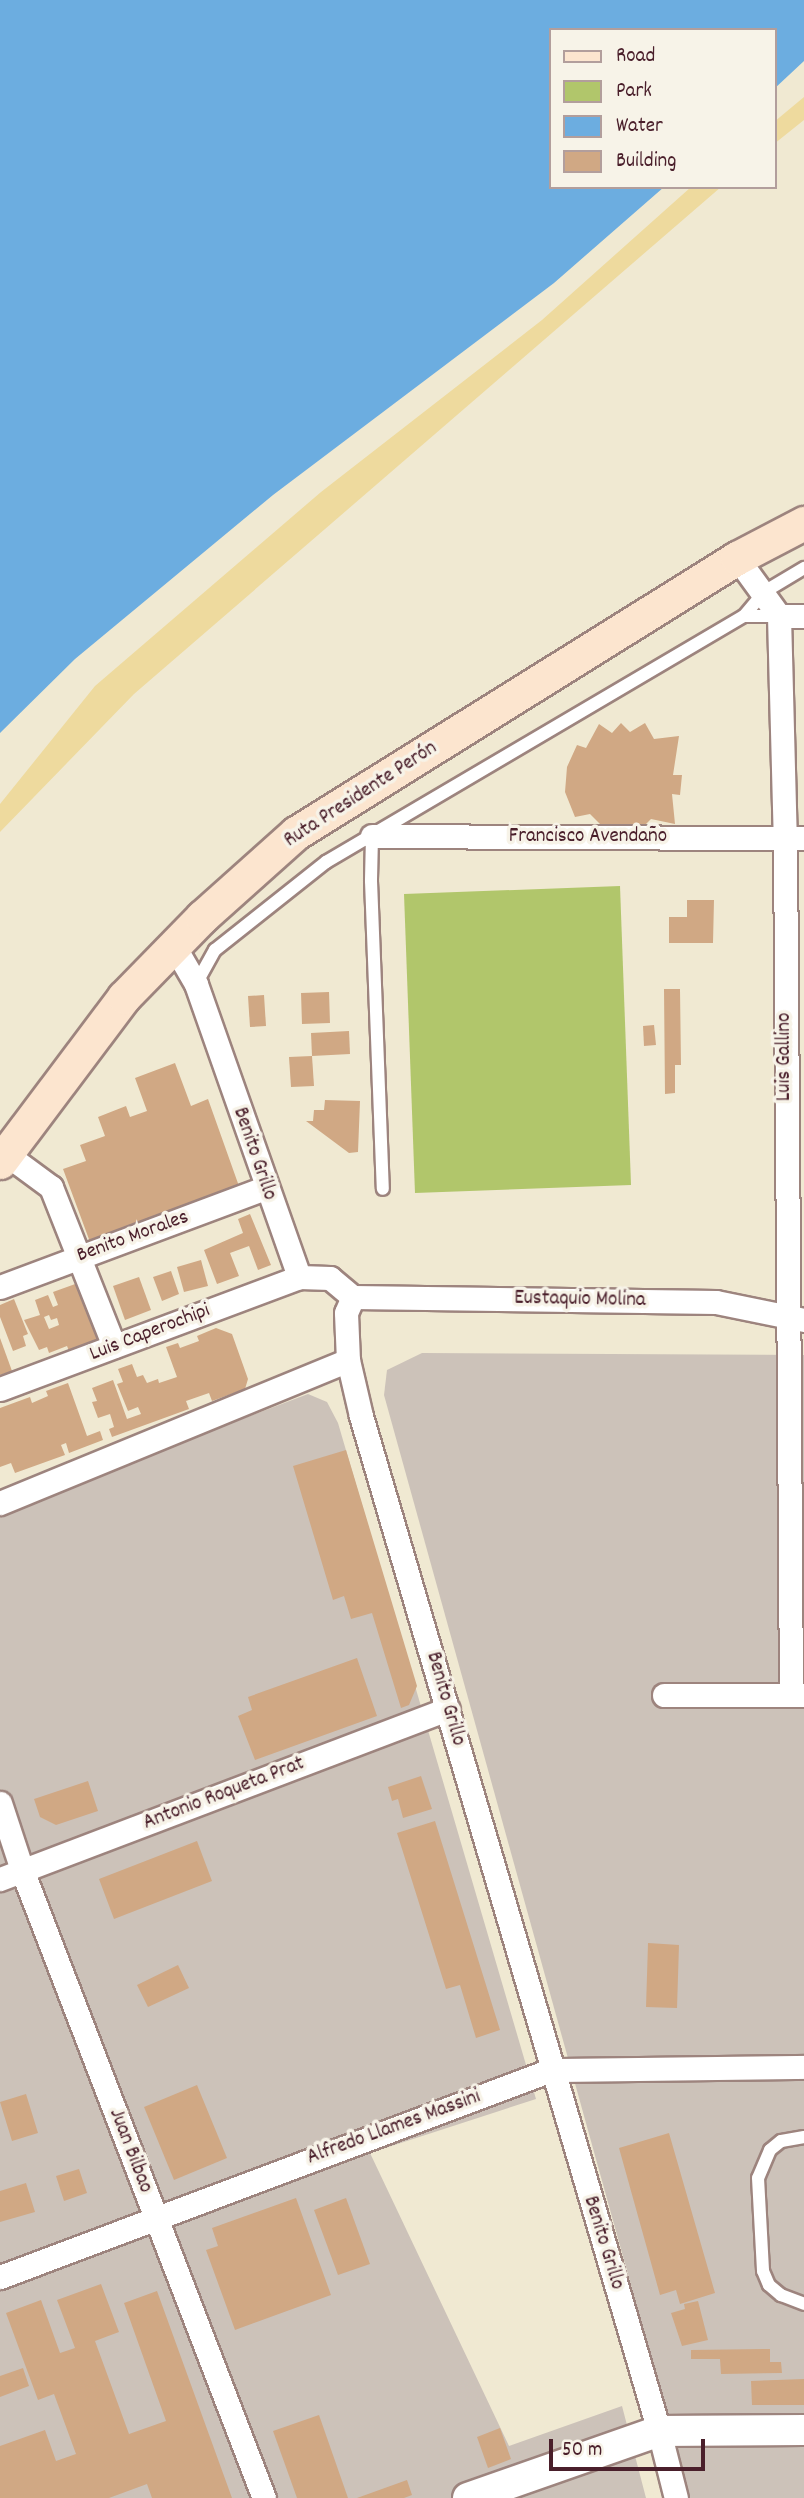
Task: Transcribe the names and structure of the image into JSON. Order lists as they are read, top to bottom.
{
  "streets": {
    "main road": ["Ruta Presidente Perón"],
    "street": [
      "Francisco Avendaño",
      "Luis Gallino",
      "Benito Grillo",
      "Benito Morales",
      "Eustaquio Molina",
      "Luis Caperochipi",
      "Antonio Roqueta Prat",
      "Alfredo Llames Massini",
      "Juan Bilbao"
    ]
  },
  "crossings": [
    ["Ruta Presidente Perón", "Luis Gallino"],
    ["Ruta Presidente Perón", "Benito Grillo"],
    ["Francisco Avendaño", "Luis Gallino"],
    ["Luis Gallino", "Eustaquio Molina"],
    ["Benito Grillo", "Benito Morales"],
    ["Benito Grillo", "Eustaquio Molina"],
    ["Benito Grillo", "Luis Caperochipi"],
    ["Benito Grillo", "Antonio Roqueta Prat"],
    ["Benito Grillo", "Alfredo Llames Massini"],
    ["Antonio Roqueta Prat", "Juan Bilbao"],
    ["Alfredo Llames Massini", "Juan Bilbao"]
  ],
  "legend": [
    "Road",
    "Park",
    "Water",
    "Building"
  ],
  "scale_bar": "50 m"
}
